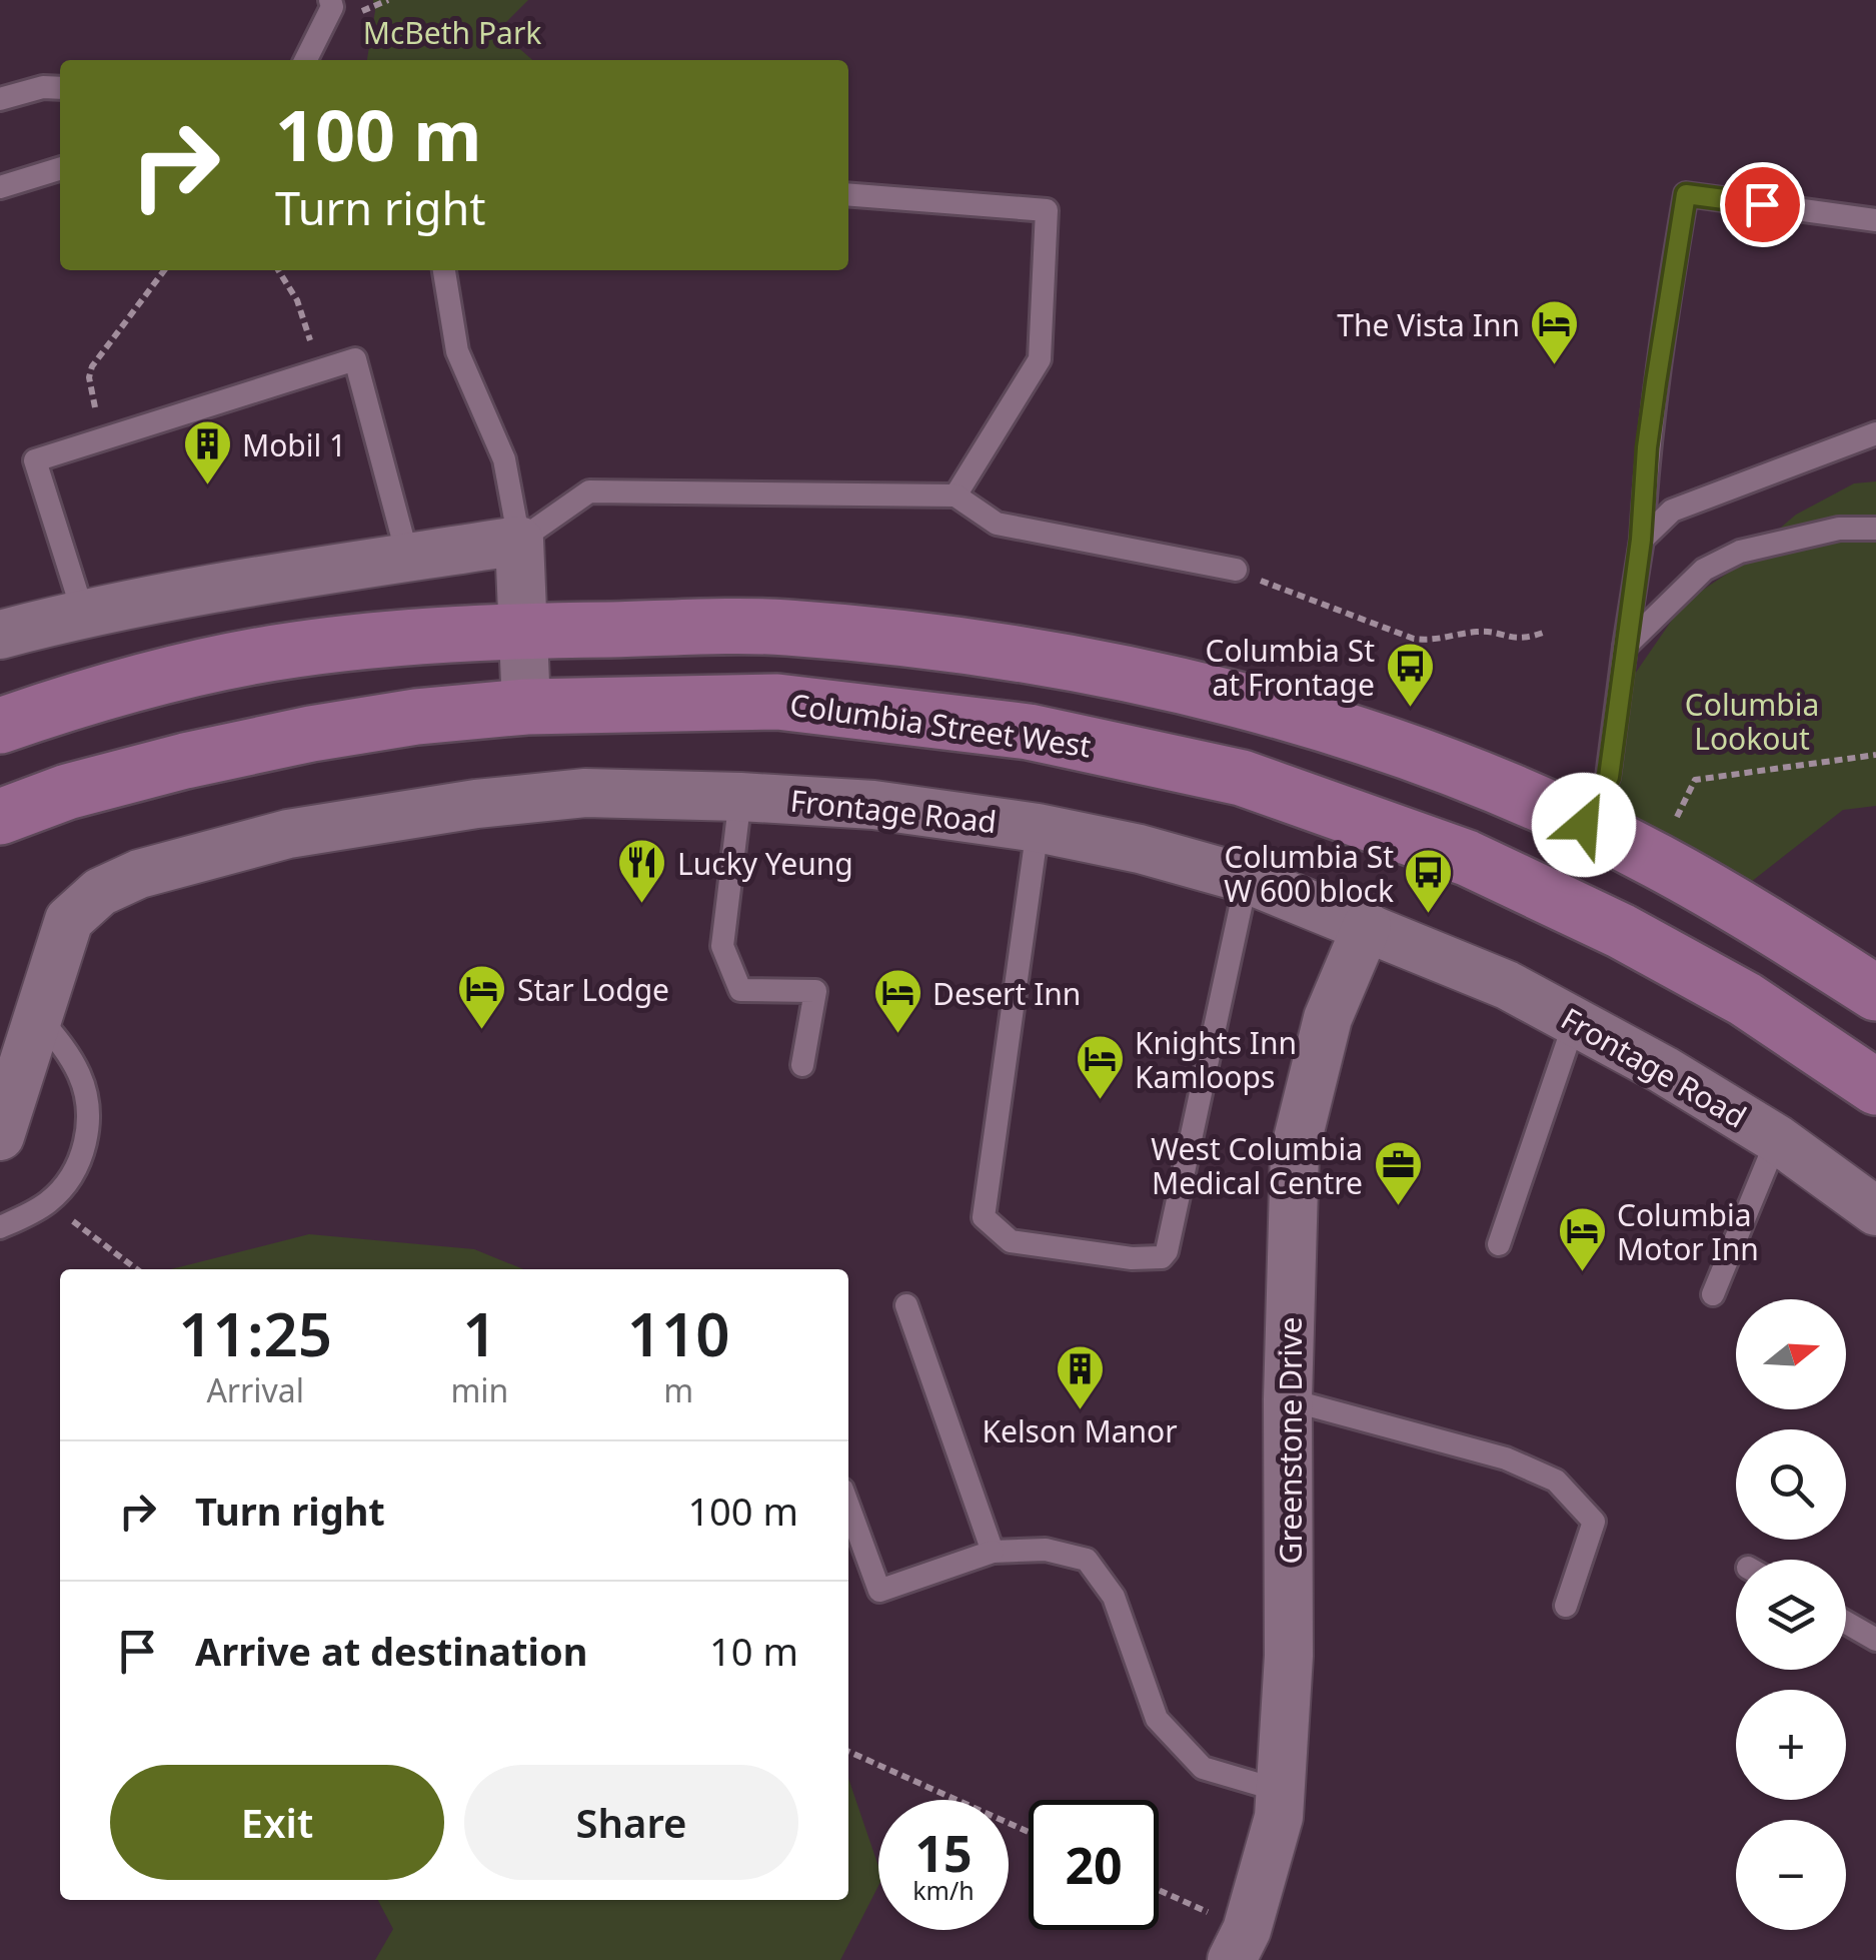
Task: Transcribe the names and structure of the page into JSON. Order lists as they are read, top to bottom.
{
  "streets": {
    "main road": ["Columbia Street West"],
    "street": ["Frontage Road", "Greenstone Drive"]
  },
  "crossings": [
    ["Frontage Road", "Greenstone Drive"]
  ],
  "parks": ["McBeth Park", "Columbia Lookout"],
  "places": {
    "hotel": [
      "The Vista Inn",
      "Star Lodge",
      "Desert Inn",
      "Knights Inn Kamloops",
      "Columbia Motor Inn"
    ],
    "building": ["Mobil 1", "Kelson Manor"],
    "bus stop": ["Columbia St at Frontage", "Columbia St W 600 block"],
    "restaurant": ["Lucky Yeung"],
    "office": ["West Columbia Medical Centre"]
  },
  "north": "right",
  "page": {
    "turn": ["100 m", "Turn right"],
    "eta": [
      "11:25",
      "Arrival",
      "1",
      "min",
      "110",
      "m"
    ],
    "map_buttons": ["+", "−"],
    "list": [
      {
        "name": "Turn right",
        "value": "100 m"
      },
      {
        "name": "Arrive at destination",
        "value": "10 m"
      }
    ],
    "buttons": ["Exit", "Share"],
    "speed": "15 km/h",
    "limit": "20"
  }
}
